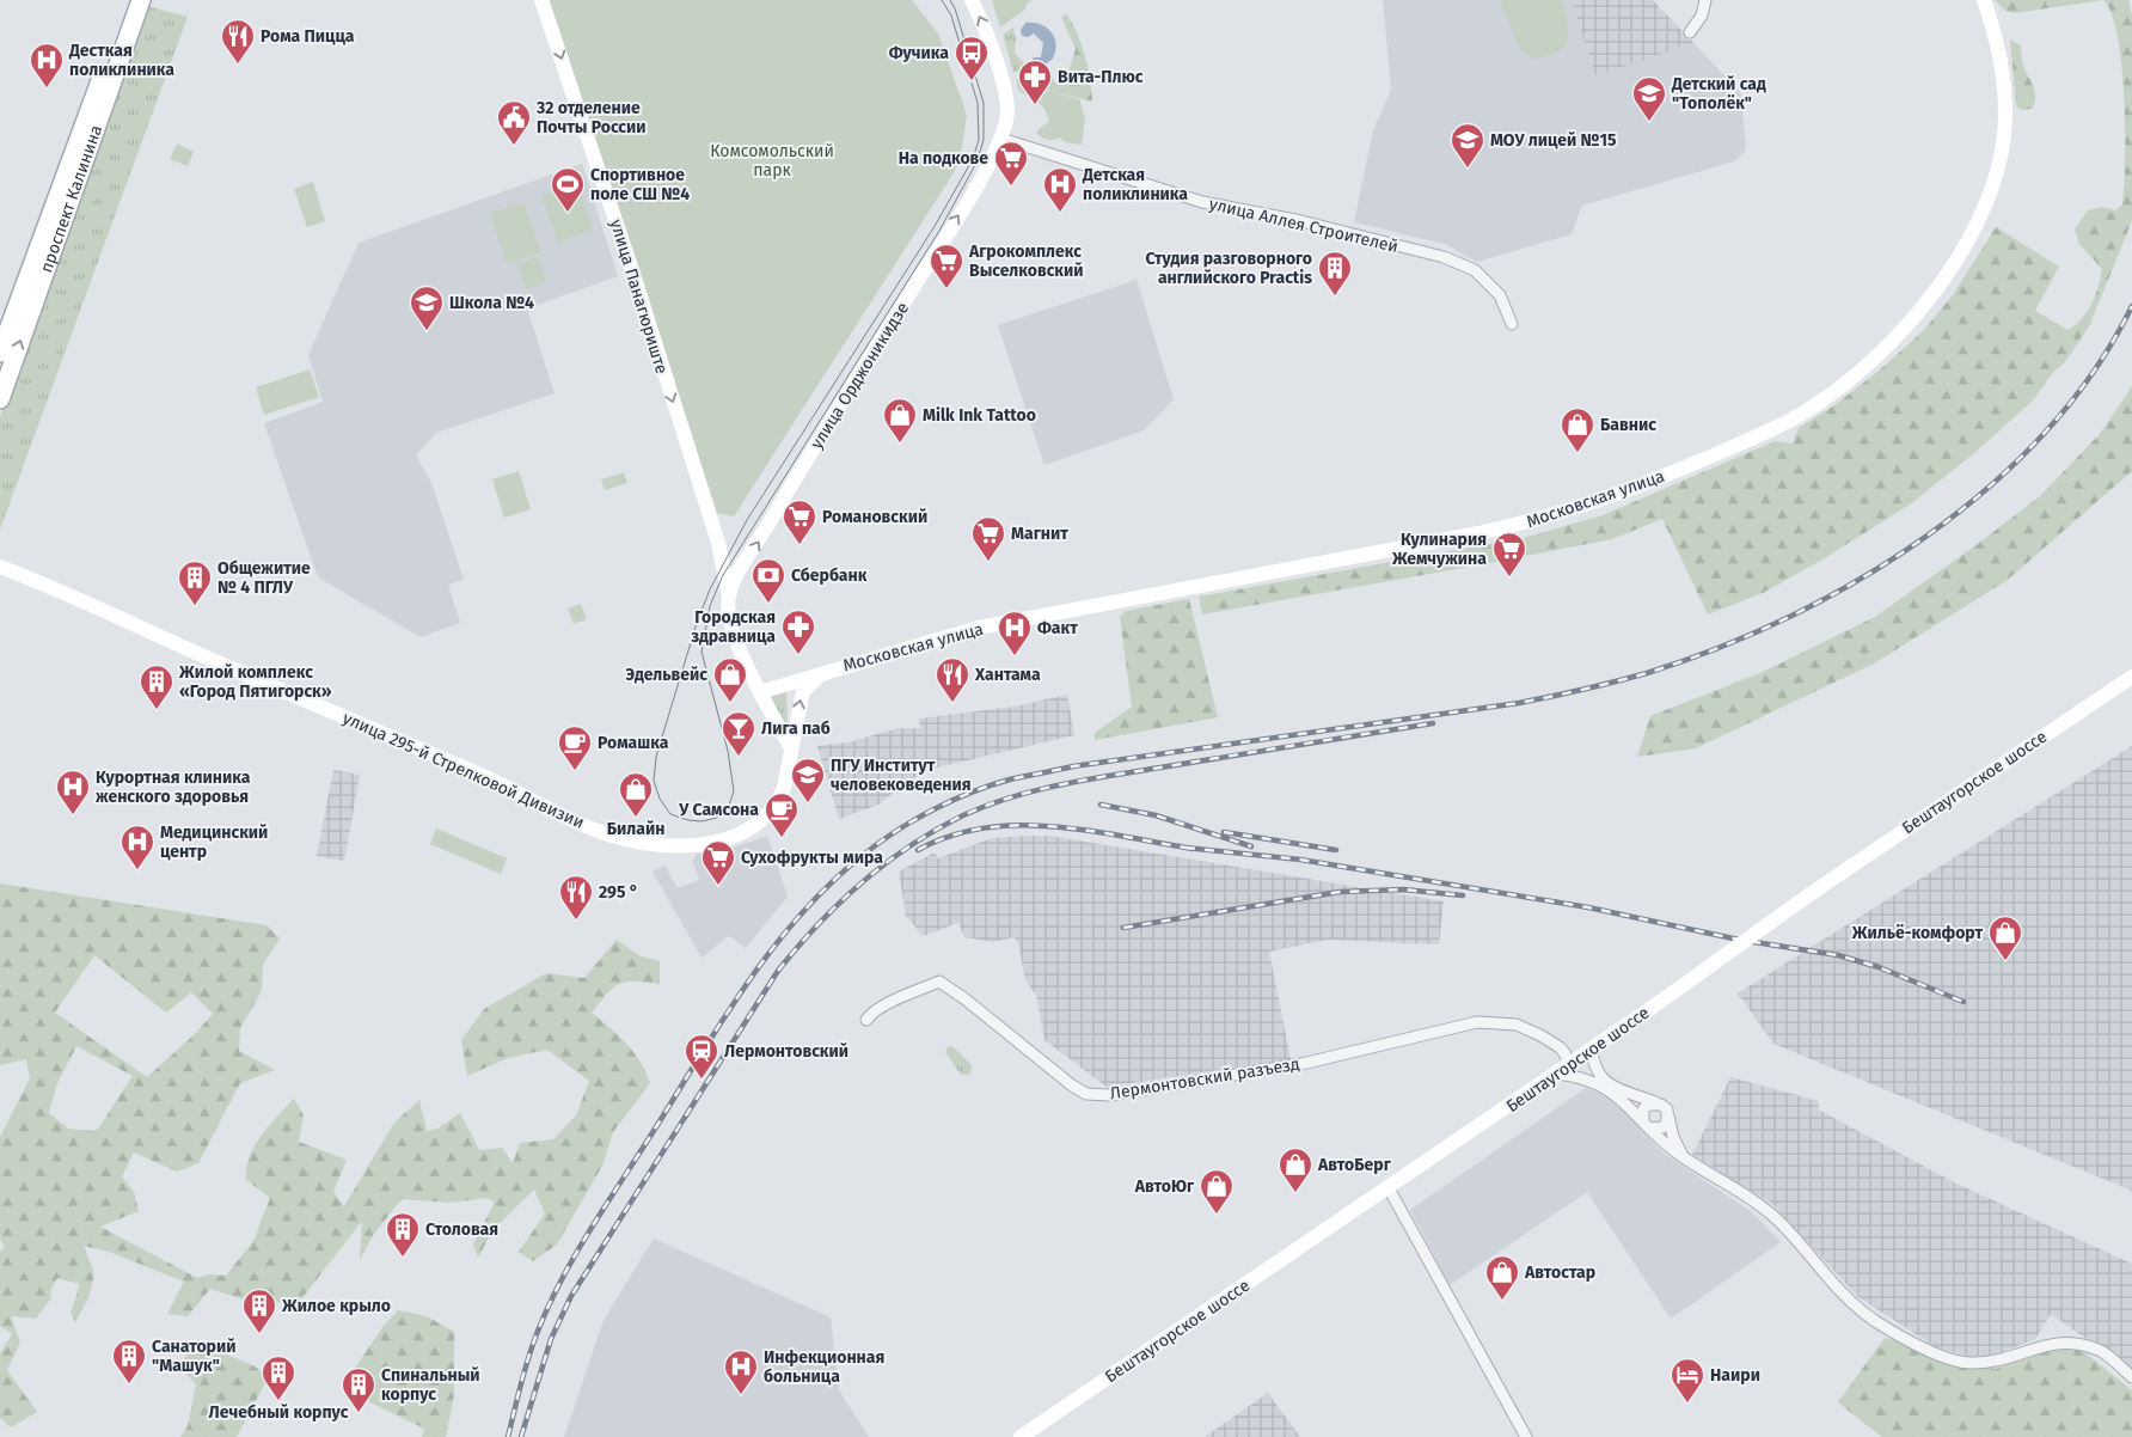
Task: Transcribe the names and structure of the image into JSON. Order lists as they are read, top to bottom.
{
  "streets": {
    "main road": ["проспект Калинина"],
    "street": [
      "улица Аллея Строителей",
      "улица Панагюриште",
      "улица Орджоникидзе",
      "Московская улица",
      "улица 295-й Стрелковой Дивизии",
      "Бештаугорское шоссе",
      "Лермонтовский разъезд"
    ]
  },
  "crossings": [
    ["улица Аллея Строителей", "улица Орджоникидзе"],
    ["улица Панагюриште", "улица Орджоникидзе"],
    ["Московская улица", "улица 295-й Стрелковой Дивизии"],
    ["Бештаугорское шоссе", "Лермонтовский разъезд"]
  ],
  "one_way": ["улица Панагюриште", "улица Орджоникидзе"],
  "parks": ["Комсомольский парк"],
  "places": {
    "restaurant": ["Рома Пицца", "Хантама", "295 °"],
    "bus stop": ["Фучика"],
    "hospital": [
      "Десткая поликлиника",
      "Детская поликлиника",
      "Факт",
      "Курортная клиника женского здоровья",
      "Медицинский центр",
      "Инфекционная больница"
    ],
    "pharmacy": ["Вита-Плюс", "Городская здравница"],
    "school or university": [
      "Детский сад \"Тополёк\"",
      "МОУ лицей №15",
      "Школа №4",
      "ПГУ Институт человековедения"
    ],
    "public building": ["32 отделение Почты России"],
    "supermarket": [
      "На подкове",
      "Агрокомплекс Выселковский",
      "Романовский",
      "Магнит",
      "Кулинария Жемчужина",
      "Сухофрукты мира"
    ],
    "sports": ["Спортивное поле СШ №4"],
    "building": [
      "Студия разговорного английского Practis",
      "Общежитие № 4 ПГЛУ",
      "Жилой комплекс «Город Пятигорск»",
      "Столовая",
      "Жилое крыло",
      "Санаторий \"Машук\"",
      "Лечебный корпус",
      "Спинальный корпус"
    ],
    "shop": [
      "Milk Ink Tattoo",
      "Бавнис",
      "Эдельвейс",
      "Билайн",
      "Жильё-комфорт",
      "АвтоБерг",
      "АвтоЮг",
      "Автостар"
    ],
    "bank": ["Сбербанк"],
    "bar": ["Лига паб"],
    "cafe": ["Ромашка", "У Самсона"],
    "station": ["Лермонтовский"],
    "hotel": ["Наири"]
  }
}
